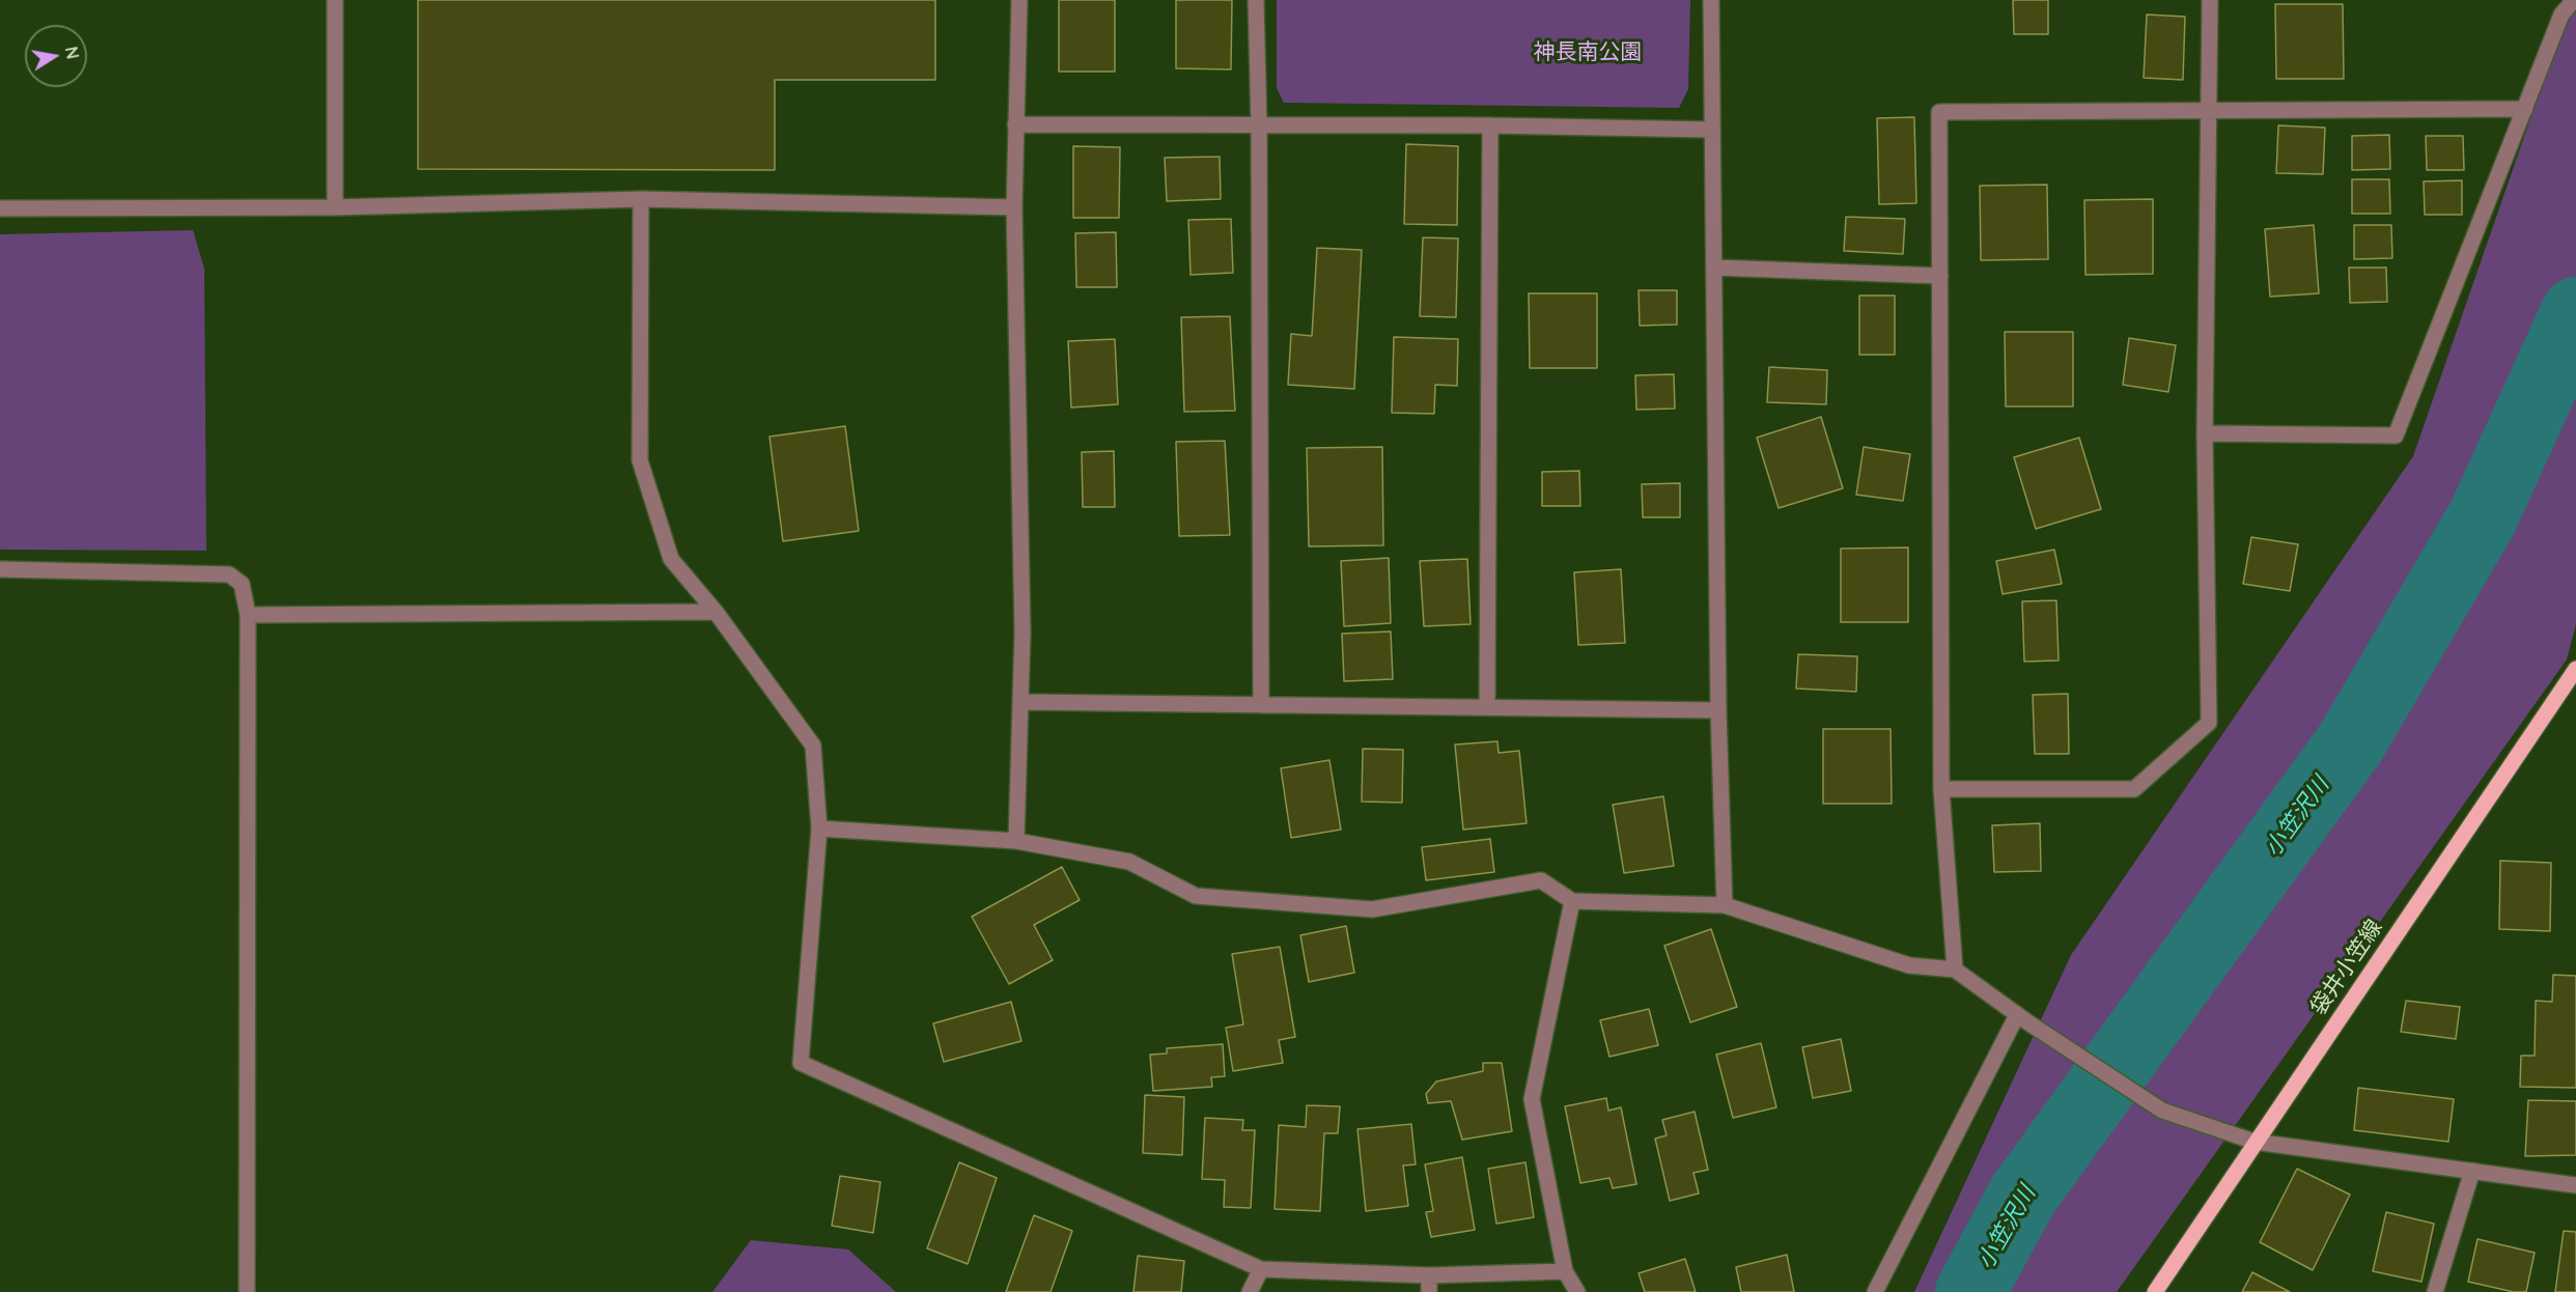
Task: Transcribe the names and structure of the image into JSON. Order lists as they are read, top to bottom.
{
  "streets": {
    "main road": ["袋井小笠線"]
  },
  "water": ["小笠沢川"],
  "parks": ["神長南公園"],
  "north": "right"
}
